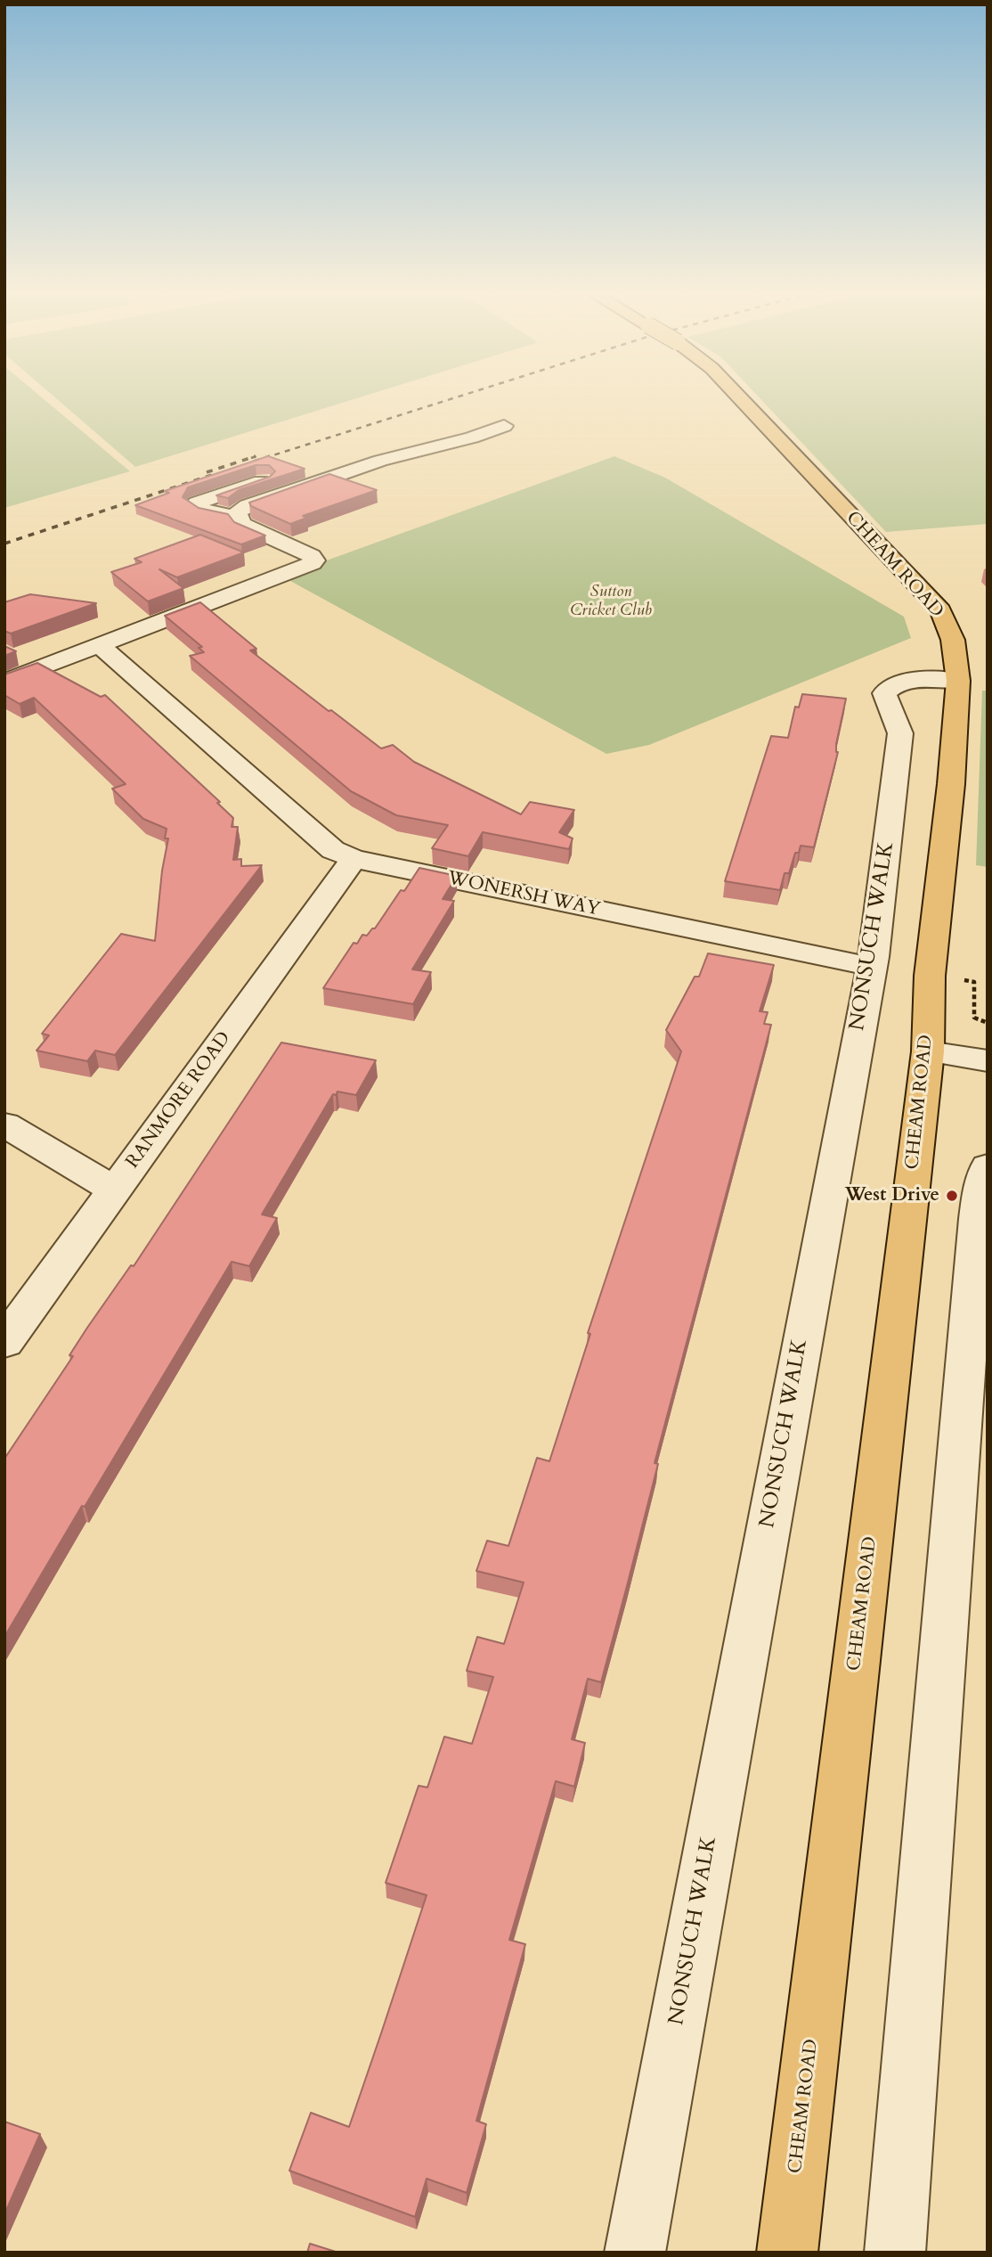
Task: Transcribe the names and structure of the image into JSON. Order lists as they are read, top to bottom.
{
  "streets": {
    "highway": ["CHEAM ROAD"],
    "street": ["WONERSH WAY", "NONSUCH WALK", "RANMORE ROAD"]
  },
  "crossings": [
    ["CHEAM ROAD", "NONSUCH WALK"],
    ["WONERSH WAY", "NONSUCH WALK"],
    ["WONERSH WAY", "RANMORE ROAD"]
  ],
  "parks": ["Sutton Cricket Club"],
  "places": ["West Drive"]
}
